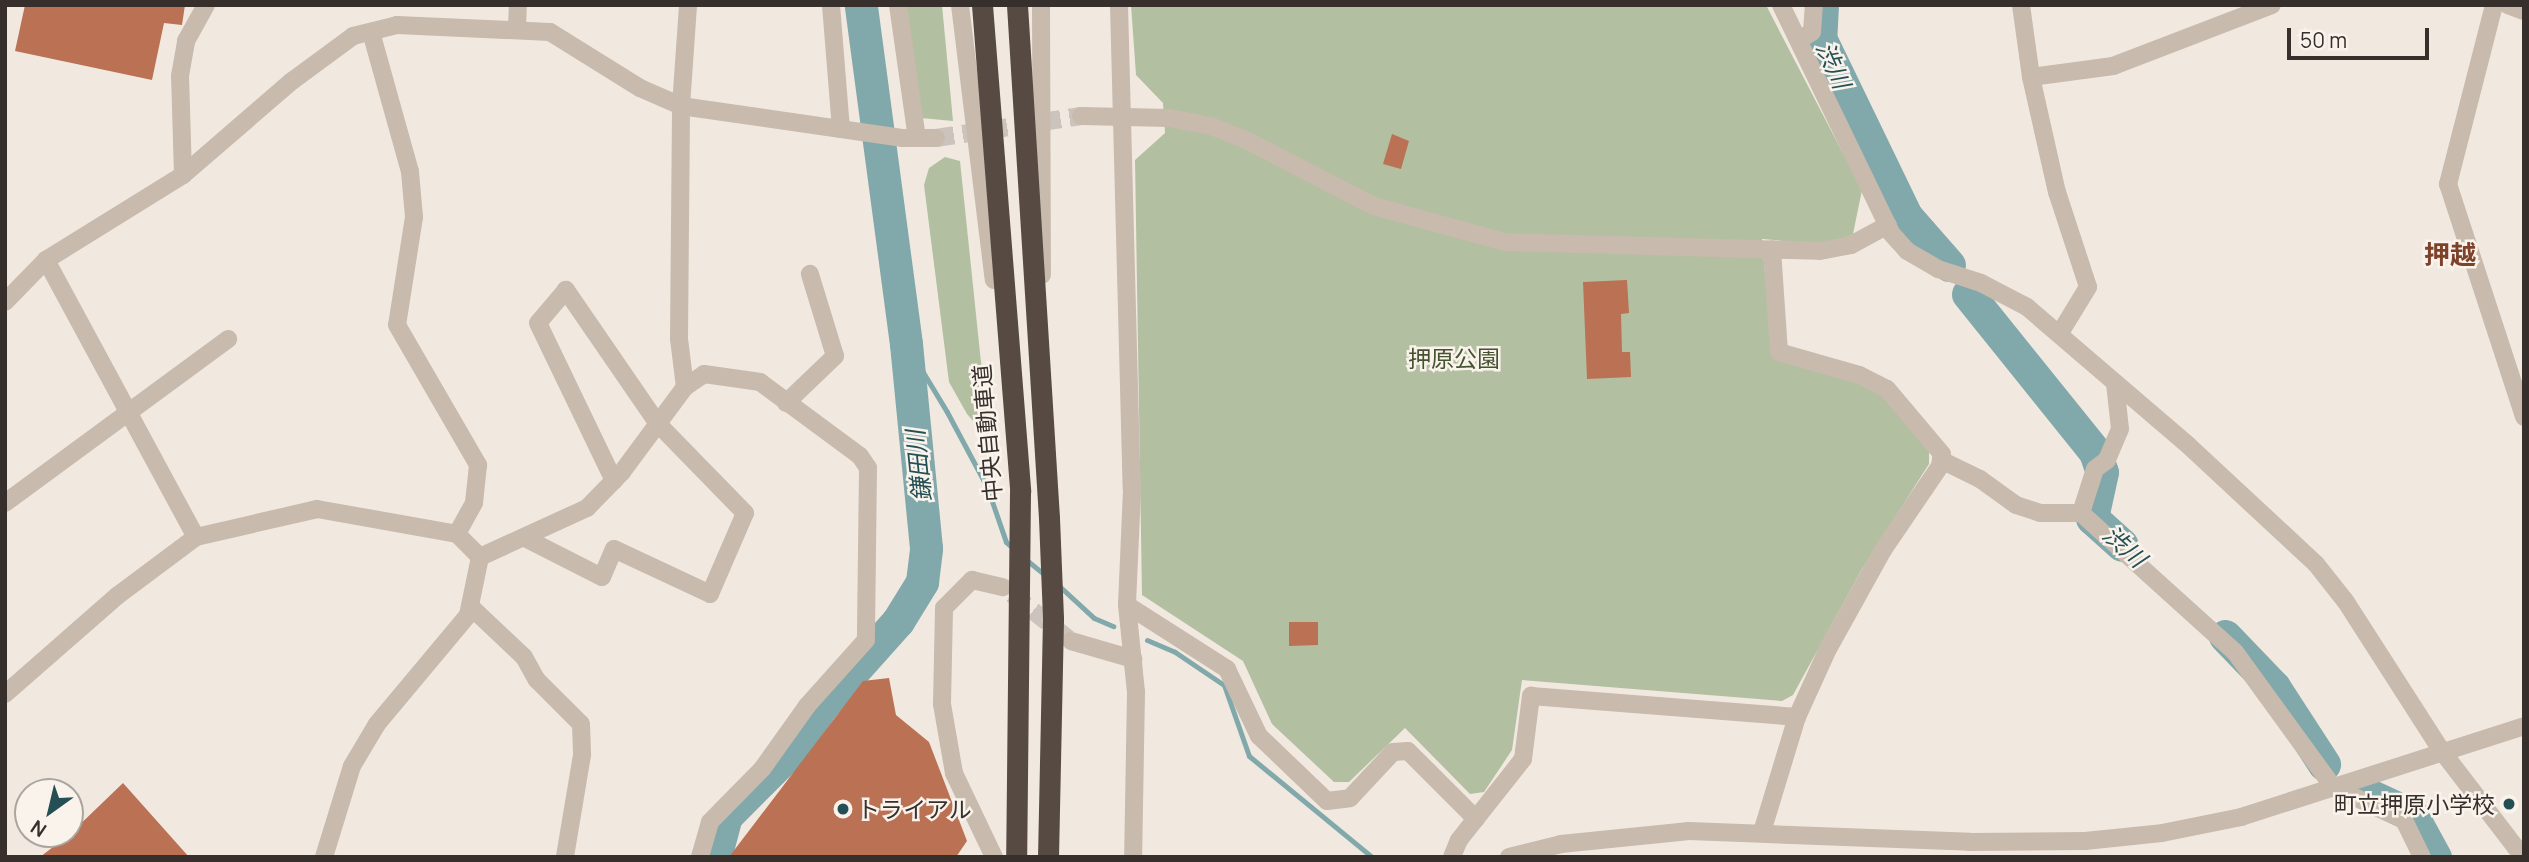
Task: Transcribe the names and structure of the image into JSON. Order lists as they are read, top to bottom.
{
  "streets": {
    "highway": ["中央自動車道"]
  },
  "districts": ["押越"],
  "water": ["渋川", "鎌田川"],
  "parks": ["押原公園"],
  "places": ["町立押原小学校", "トライアル"],
  "scale_bar": "50 m",
  "north": "bottom left"
}
